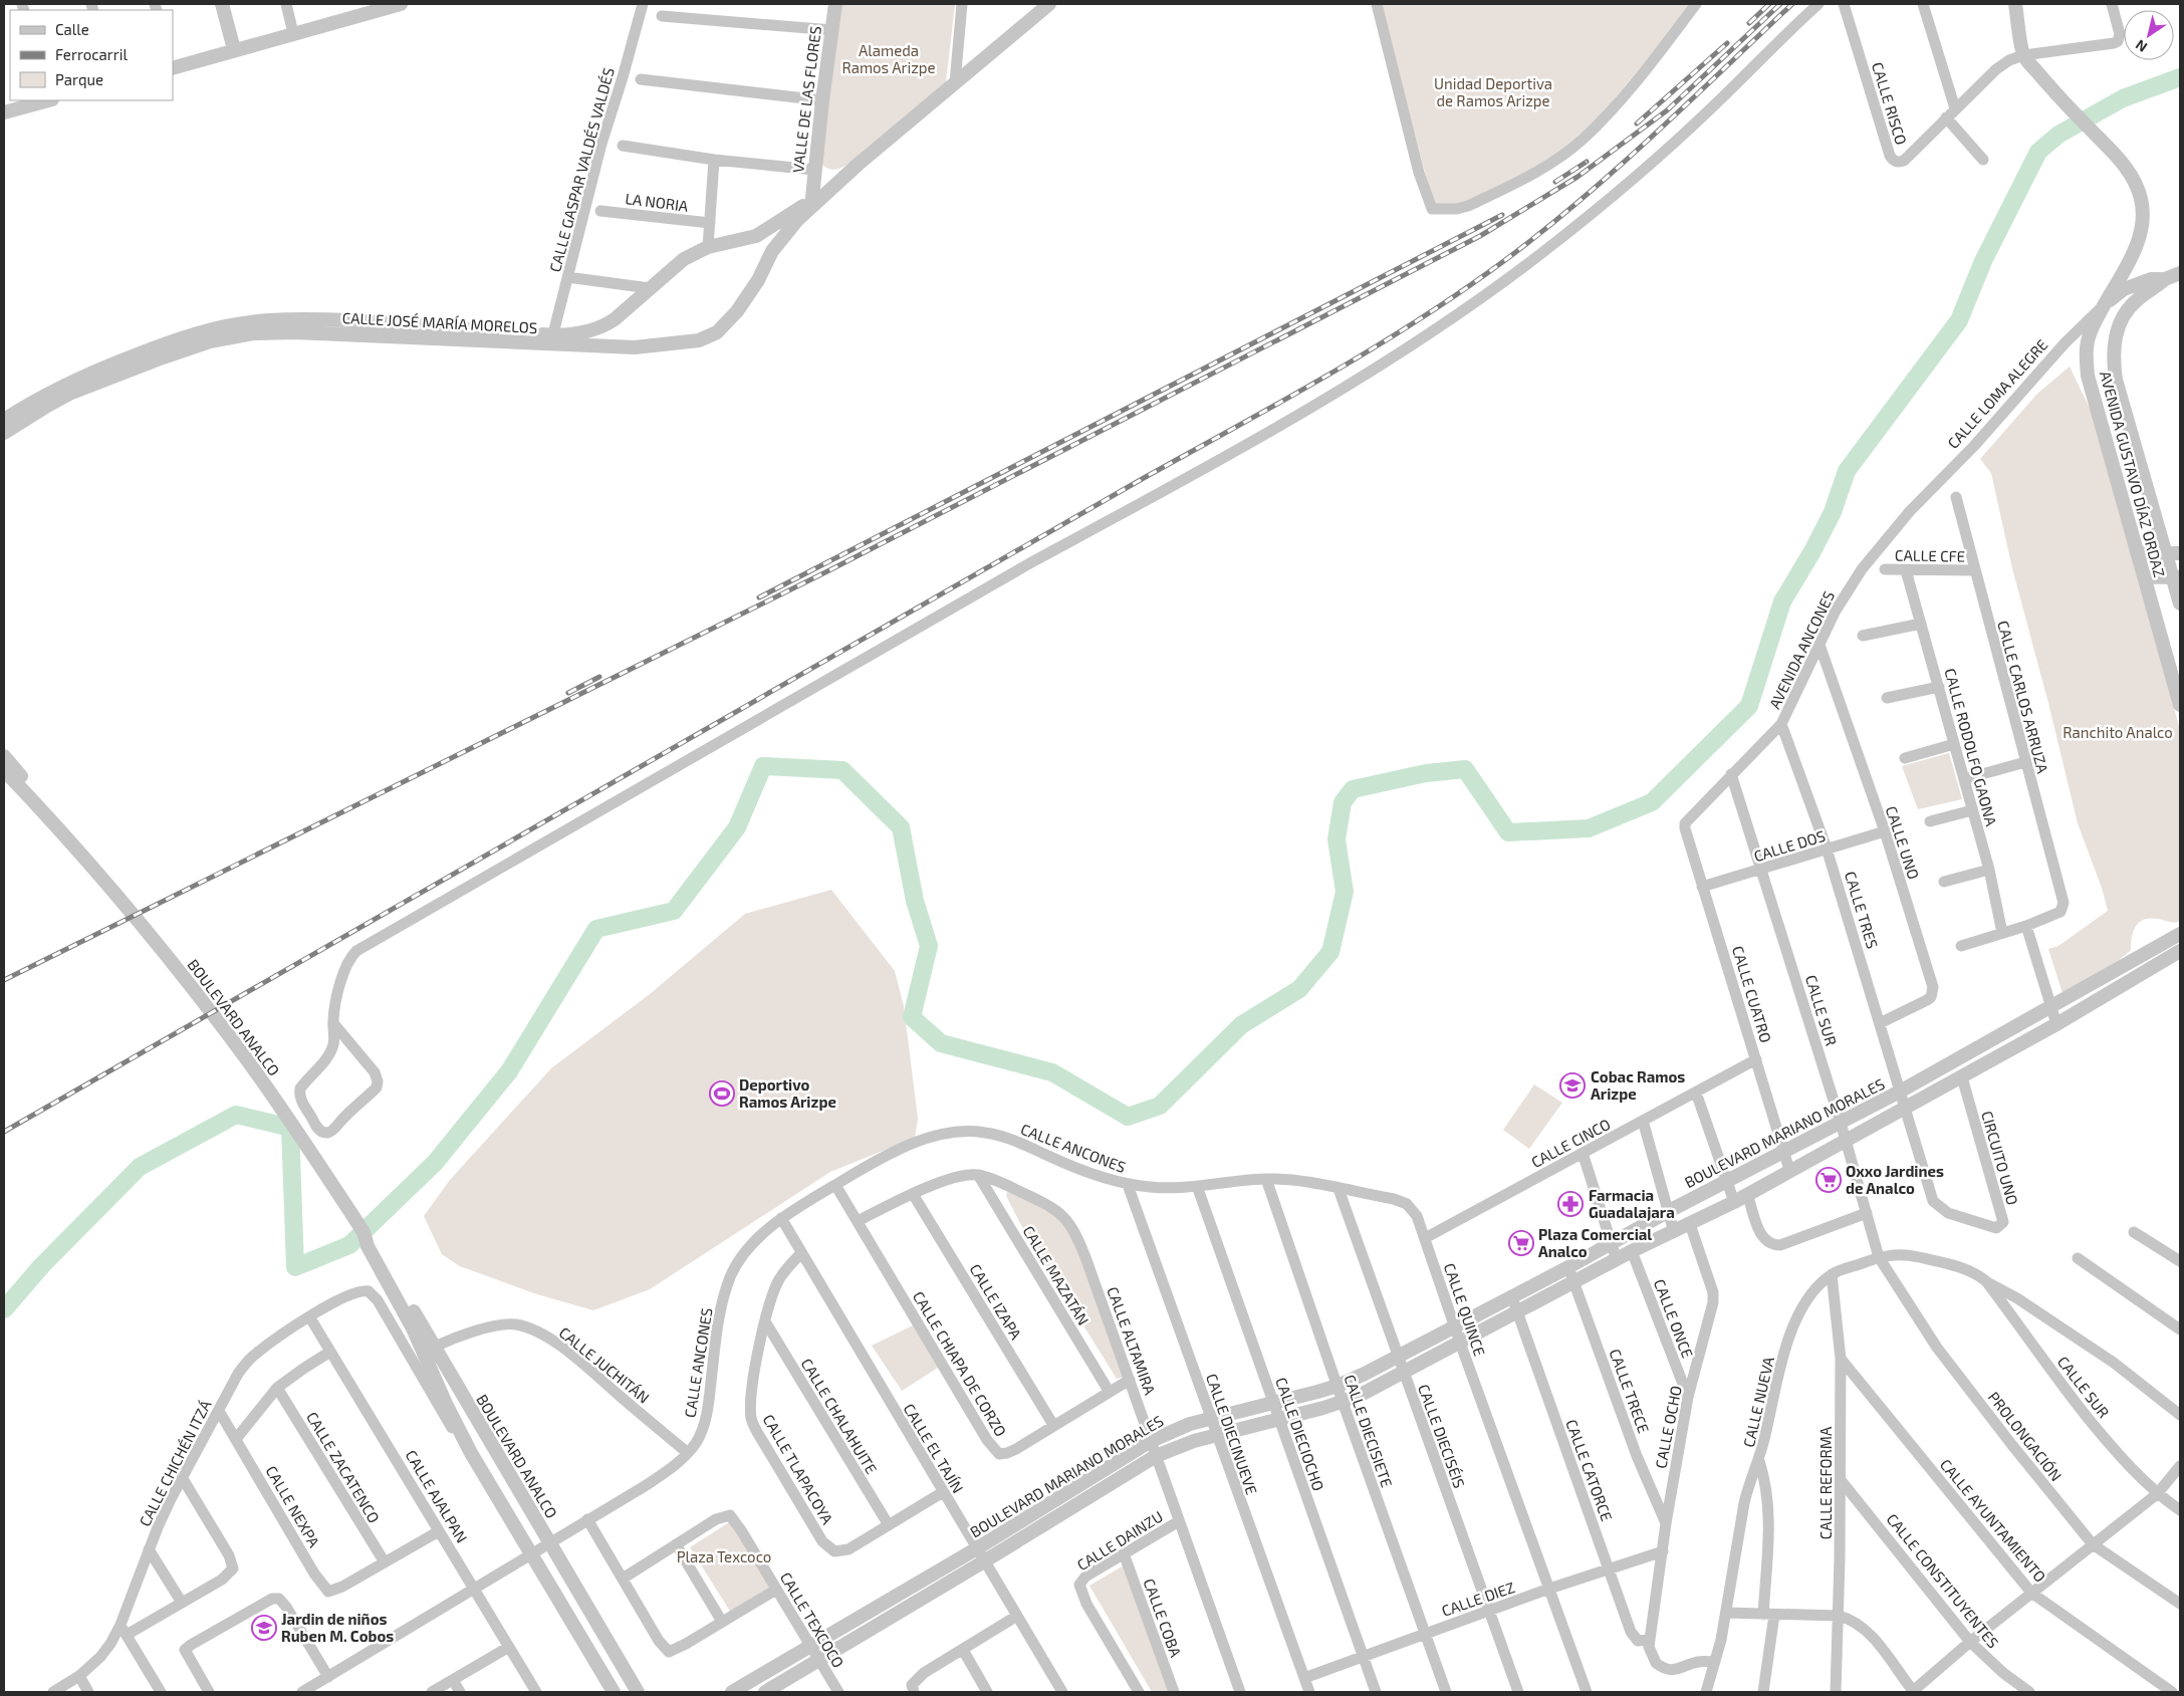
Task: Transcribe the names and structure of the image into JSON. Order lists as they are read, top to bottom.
{
  "streets": {
    "street": [
      "VALLE DE LAS FLORES",
      "CALLE RISCO",
      "CALLE GASPAR VALDÉS VALDÉS",
      "LA NORIA",
      "CALLE JOSÉ MARÍA MORELOS",
      "CALLE LOMA ALEGRE",
      "AVENIDA GUSTAVO DÍAZ ORDAZ",
      "CALLE CFE",
      "AVENIDA ANCONES",
      "CALLE CARLOS ARRUZA",
      "CALLE RODOLFO GAONA",
      "CALLE UNO",
      "CALLE DOS",
      "CALLE TRES",
      "CALLE CUATRO",
      "CALLE SUR",
      "BOULEVARD ANALCO",
      "BOULEVARD MARIANO MORALES",
      "CALLE CINCO",
      "CALLE ANCONES",
      "CIRCUITO UNO",
      "CALLE MAZATÁN",
      "CALLE IZAPA",
      "CALLE QUINCE",
      "CALLE ONCE",
      "CALLE ALTAMIRA",
      "CALLE CHIAPA DE CORZO",
      "CALLE JUCHITÁN",
      "CALLE TRECE",
      "CALLE NUEVA",
      "CALLE CHALAHUITE",
      "CALLE OCHO",
      "CALLE DIECISIETE",
      "CALLE DIECINUEVE",
      "CALLE DIECIOCHO",
      "CALLE DIECISÉIS",
      "PROLONGACIÓN",
      "CALLE EL TAJÍN",
      "CALLE CHICHÉN ITZÁ",
      "CALLE ZACATENCO",
      "CALLE TLAPACOYA",
      "CALLE CATORCE",
      "CALLE REFORMA",
      "CALLE AJALPAN",
      "CALLE NEXPA",
      "CALLE AYUNTAMIENTO",
      "CALLE DAINZU",
      "CALLE CONSTITUYENTES",
      "CALLE DIEZ",
      "CALLE COBA",
      "CALLE TEXCOCO"
    ]
  },
  "crossings": [
    ["VALLE DE LAS FLORES", "CALLE JOSÉ MARÍA MORELOS"],
    ["CALLE RISCO", "AVENIDA GUSTAVO DÍAZ ORDAZ"],
    ["CALLE GASPAR VALDÉS VALDÉS", "CALLE JOSÉ MARÍA MORELOS"],
    ["CALLE LOMA ALEGRE", "AVENIDA GUSTAVO DÍAZ ORDAZ"],
    ["CALLE LOMA ALEGRE", "AVENIDA ANCONES"],
    ["CALLE CFE", "CALLE CARLOS ARRUZA"],
    ["CALLE CFE", "CALLE RODOLFO GAONA"],
    ["AVENIDA ANCONES", "CALLE UNO"],
    ["AVENIDA ANCONES", "CALLE TRES"],
    ["AVENIDA ANCONES", "CALLE CUATRO"],
    ["AVENIDA ANCONES", "CALLE SUR"],
    ["CALLE UNO", "CALLE DOS"],
    ["CALLE UNO", "CALLE TRES"],
    ["CALLE DOS", "CALLE TRES"],
    ["CALLE DOS", "CALLE CUATRO"],
    ["CALLE DOS", "CALLE SUR"],
    ["CALLE TRES", "BOULEVARD MARIANO MORALES"],
    ["CALLE TRES", "CIRCUITO UNO"],
    ["CALLE CUATRO", "BOULEVARD MARIANO MORALES"],
    ["CALLE CUATRO", "CALLE CINCO"],
    ["CALLE SUR", "BOULEVARD MARIANO MORALES"],
    ["CALLE SUR", "CALLE NUEVA"],
    ["CALLE SUR", "PROLONGACIÓN"],
    ["BOULEVARD ANALCO", "CALLE ANCONES"],
    ["BOULEVARD ANALCO", "CALLE JUCHITÁN"],
    ["BOULEVARD ANALCO", "CALLE CHICHÉN ITZÁ"],
    ["BOULEVARD MARIANO MORALES", "CIRCUITO UNO"],
    ["BOULEVARD MARIANO MORALES", "CALLE QUINCE"],
    ["BOULEVARD MARIANO MORALES", "CALLE ONCE"],
    ["BOULEVARD MARIANO MORALES", "CALLE ALTAMIRA"],
    ["BOULEVARD MARIANO MORALES", "CALLE TRECE"],
    ["BOULEVARD MARIANO MORALES", "CALLE OCHO"],
    ["BOULEVARD MARIANO MORALES", "CALLE DIECISIETE"],
    ["BOULEVARD MARIANO MORALES", "CALLE DIECINUEVE"],
    ["BOULEVARD MARIANO MORALES", "CALLE DIECIOCHO"],
    ["BOULEVARD MARIANO MORALES", "CALLE DIECISÉIS"],
    ["BOULEVARD MARIANO MORALES", "CALLE EL TAJÍN"],
    ["BOULEVARD MARIANO MORALES", "CALLE CATORCE"],
    ["BOULEVARD MARIANO MORALES", "CALLE TEXCOCO"],
    ["CALLE CINCO", "CALLE QUINCE"],
    ["CALLE ANCONES", "CALLE QUINCE"],
    ["CALLE ANCONES", "CALLE CHIAPA DE CORZO"],
    ["CALLE ANCONES", "CALLE JUCHITÁN"],
    ["CALLE ANCONES", "CALLE DIECINUEVE"],
    ["CALLE ANCONES", "CALLE EL TAJÍN"],
    ["CALLE ANCONES", "CALLE AJALPAN"],
    ["CALLE MAZATÁN", "CALLE ALTAMIRA"],
    ["CALLE MAZATÁN", "CALLE CHIAPA DE CORZO"],
    ["CALLE IZAPA", "CALLE ALTAMIRA"],
    ["CALLE IZAPA", "CALLE CHIAPA DE CORZO"],
    ["CALLE QUINCE", "CALLE DIECISIETE"],
    ["CALLE QUINCE", "CALLE DIECINUEVE"],
    ["CALLE QUINCE", "CALLE DIECIOCHO"],
    ["CALLE QUINCE", "CALLE DIECISÉIS"],
    ["CALLE QUINCE", "CALLE DIEZ"],
    ["CALLE ONCE", "CALLE OCHO"],
    ["CALLE ALTAMIRA", "CALLE CHIAPA DE CORZO"],
    ["CALLE ALTAMIRA", "CALLE DAINZU"],
    ["CALLE TRECE", "CALLE OCHO"],
    ["CALLE NUEVA", "PROLONGACIÓN"],
    ["CALLE NUEVA", "CALLE REFORMA"],
    ["CALLE CHALAHUITE", "CALLE TLAPACOYA"],
    ["CALLE OCHO", "CALLE CATORCE"],
    ["CALLE OCHO", "CALLE DIEZ"],
    ["CALLE DIECISIETE", "CALLE DIEZ"],
    ["CALLE DIECINUEVE", "CALLE DIEZ"],
    ["CALLE DIECIOCHO", "CALLE DIEZ"],
    ["CALLE DIECISÉIS", "CALLE DIEZ"],
    ["CALLE EL TAJÍN", "CALLE TLAPACOYA"],
    ["CALLE CHICHÉN ITZÁ", "CALLE AJALPAN"],
    ["CALLE ZACATENCO", "CALLE NEXPA"],
    ["CALLE CATORCE", "CALLE DIEZ"],
    ["CALLE REFORMA", "CALLE AYUNTAMIENTO"],
    ["CALLE REFORMA", "CALLE CONSTITUYENTES"],
    ["CALLE AJALPAN", "CALLE NEXPA"],
    ["CALLE DAINZU", "CALLE COBA"]
  ],
  "parks": [
    "Alameda Ramos Arizpe",
    "Unidad Deportiva de Ramos Arizpe",
    "Ranchito Analco",
    "Plaza Texcoco"
  ],
  "places": {
    "school or university": ["Cobac Ramos Arizpe", "Jardin de niños Ruben M. Cobos"],
    "sports": ["Deportivo Ramos Arizpe"],
    "supermarket": ["Oxxo Jardines de Analco", "Plaza Comercial Analco"],
    "pharmacy": ["Farmacia Guadalajara"]
  },
  "legend": ["Calle", "Ferrocarril", "Parque"],
  "north": "bottom left"
}
